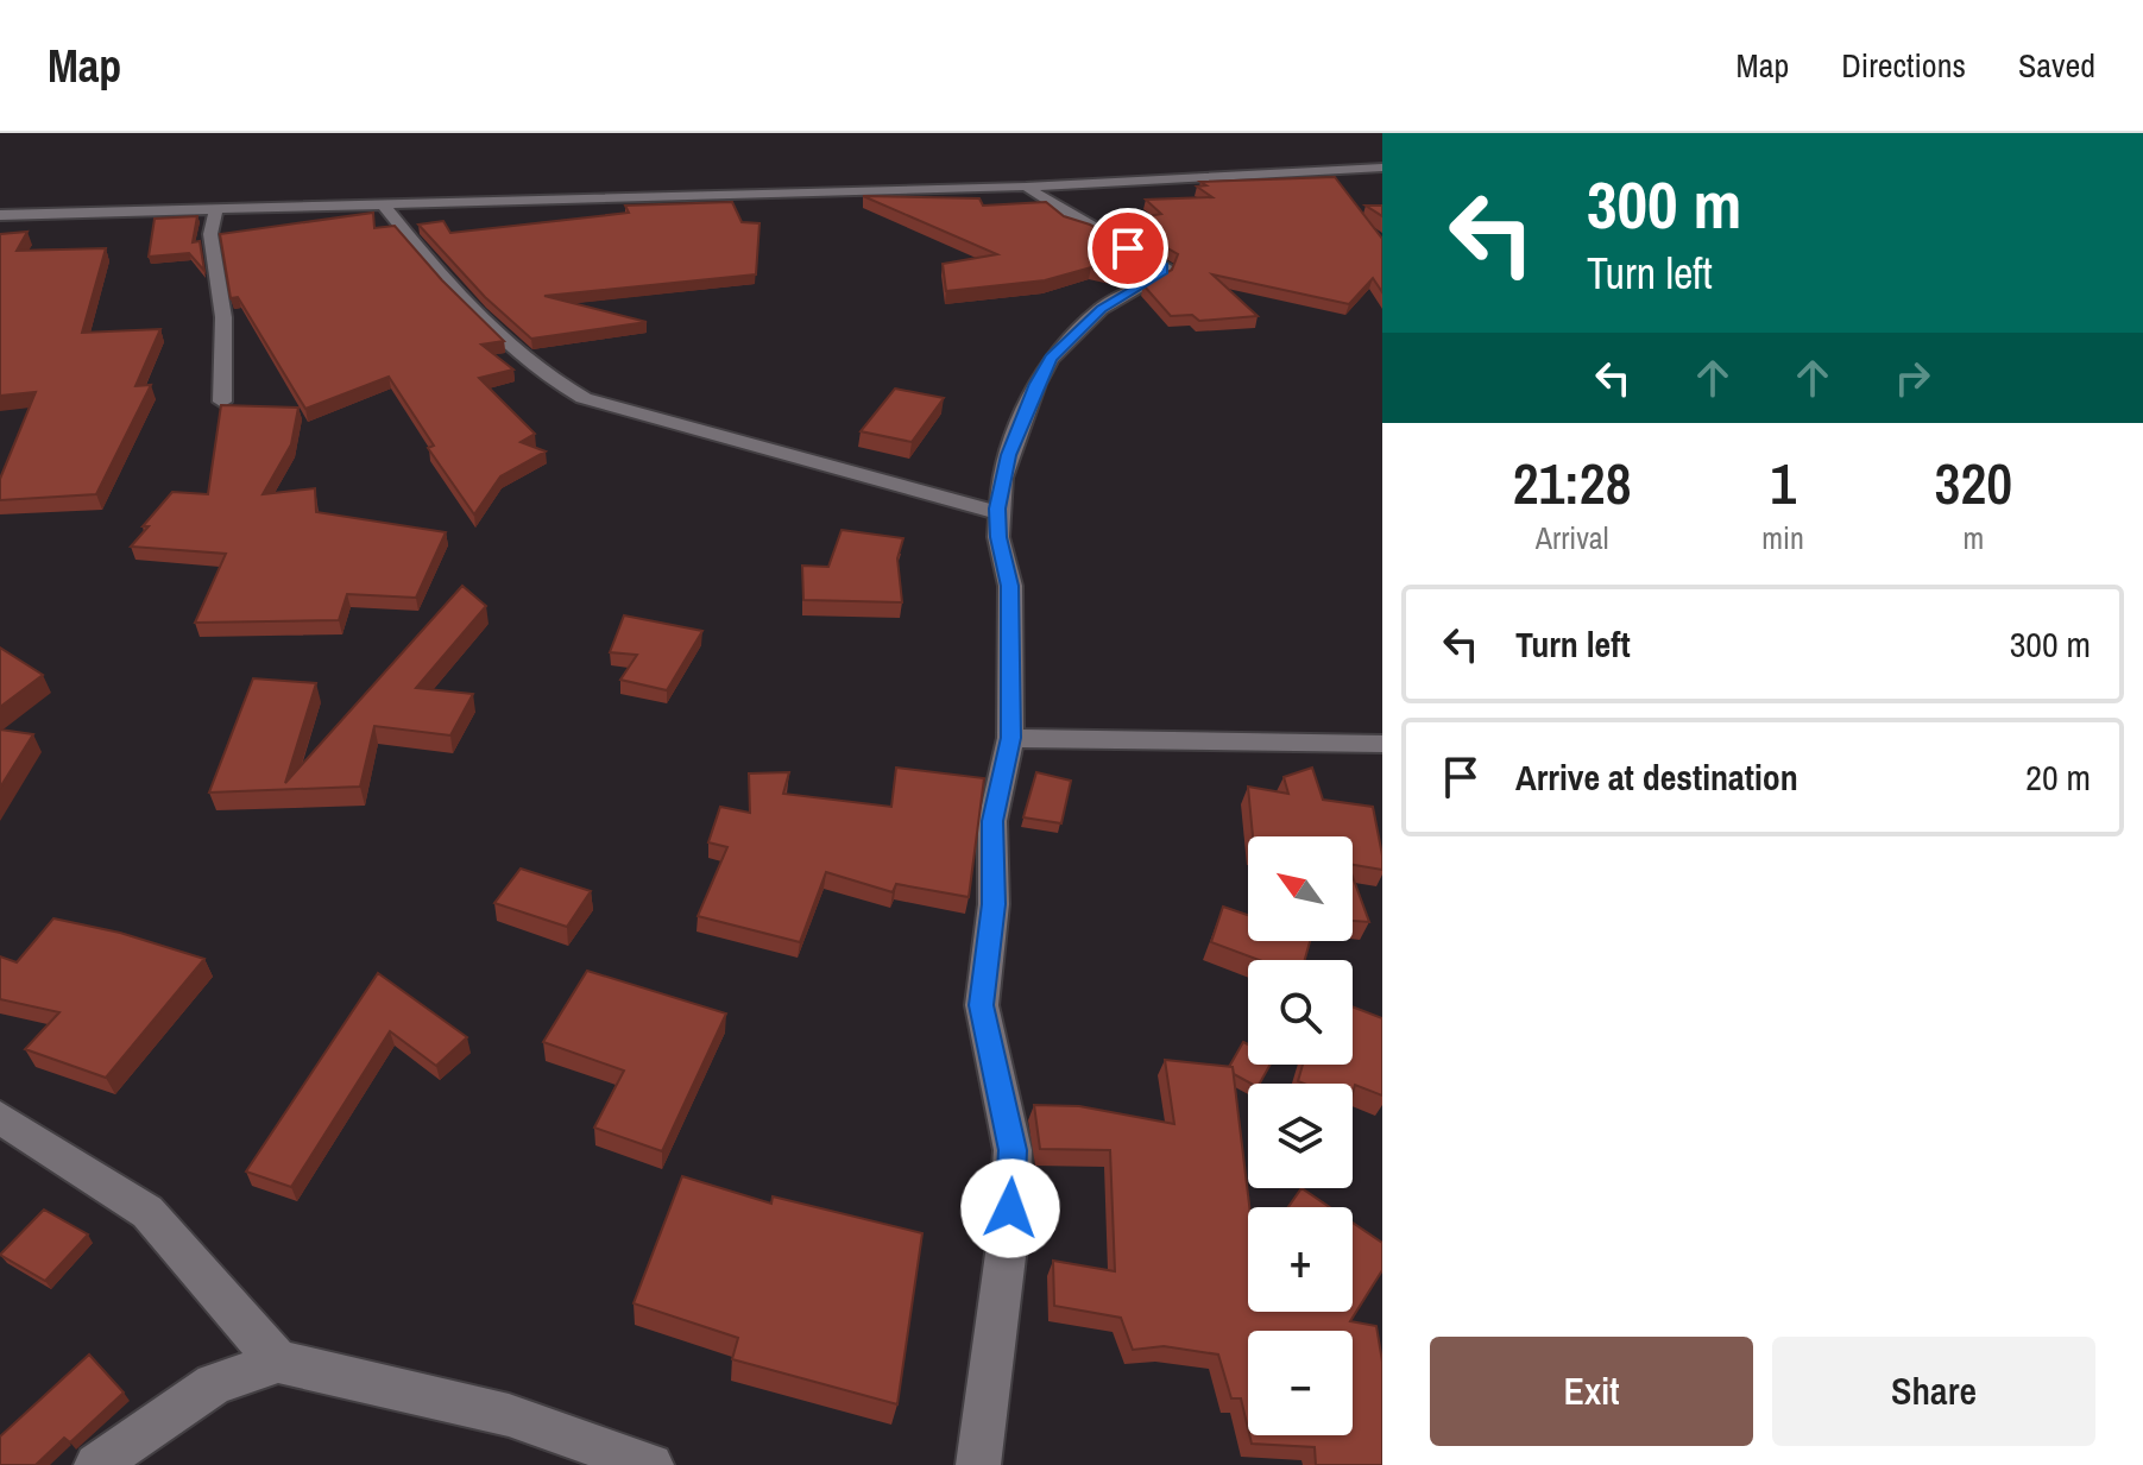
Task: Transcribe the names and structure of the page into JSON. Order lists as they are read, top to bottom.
{
  "north": "top left",
  "page": {
    "header": "Map",
    "nav": ["Map", "Directions", "Saved"],
    "turn": ["300 m", "Turn left"],
    "eta": [
      "21:28",
      "Arrival",
      "1",
      "min",
      "320",
      "m"
    ],
    "list": [
      {
        "name": "Turn left",
        "value": "300 m"
      },
      {
        "name": "Arrive at destination",
        "value": "20 m"
      }
    ],
    "map_buttons": ["+", "−"],
    "buttons": ["Exit", "Share"]
  }
}
